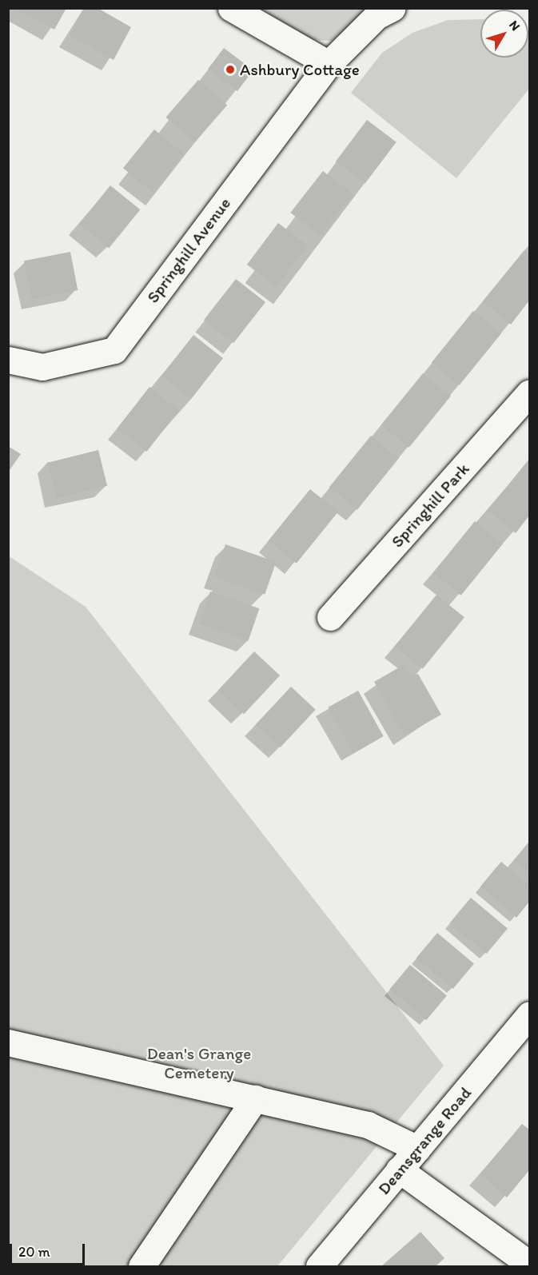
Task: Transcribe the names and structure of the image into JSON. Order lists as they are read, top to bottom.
{
  "streets": {
    "street": ["Springhill Avenue", "Springhill Park", "Deansgrange Road"]
  },
  "parks": ["Dean's Grange Cemetery"],
  "places": ["Ashbury Cottage"],
  "scale_bar": "20 m",
  "north": "top right"
}
